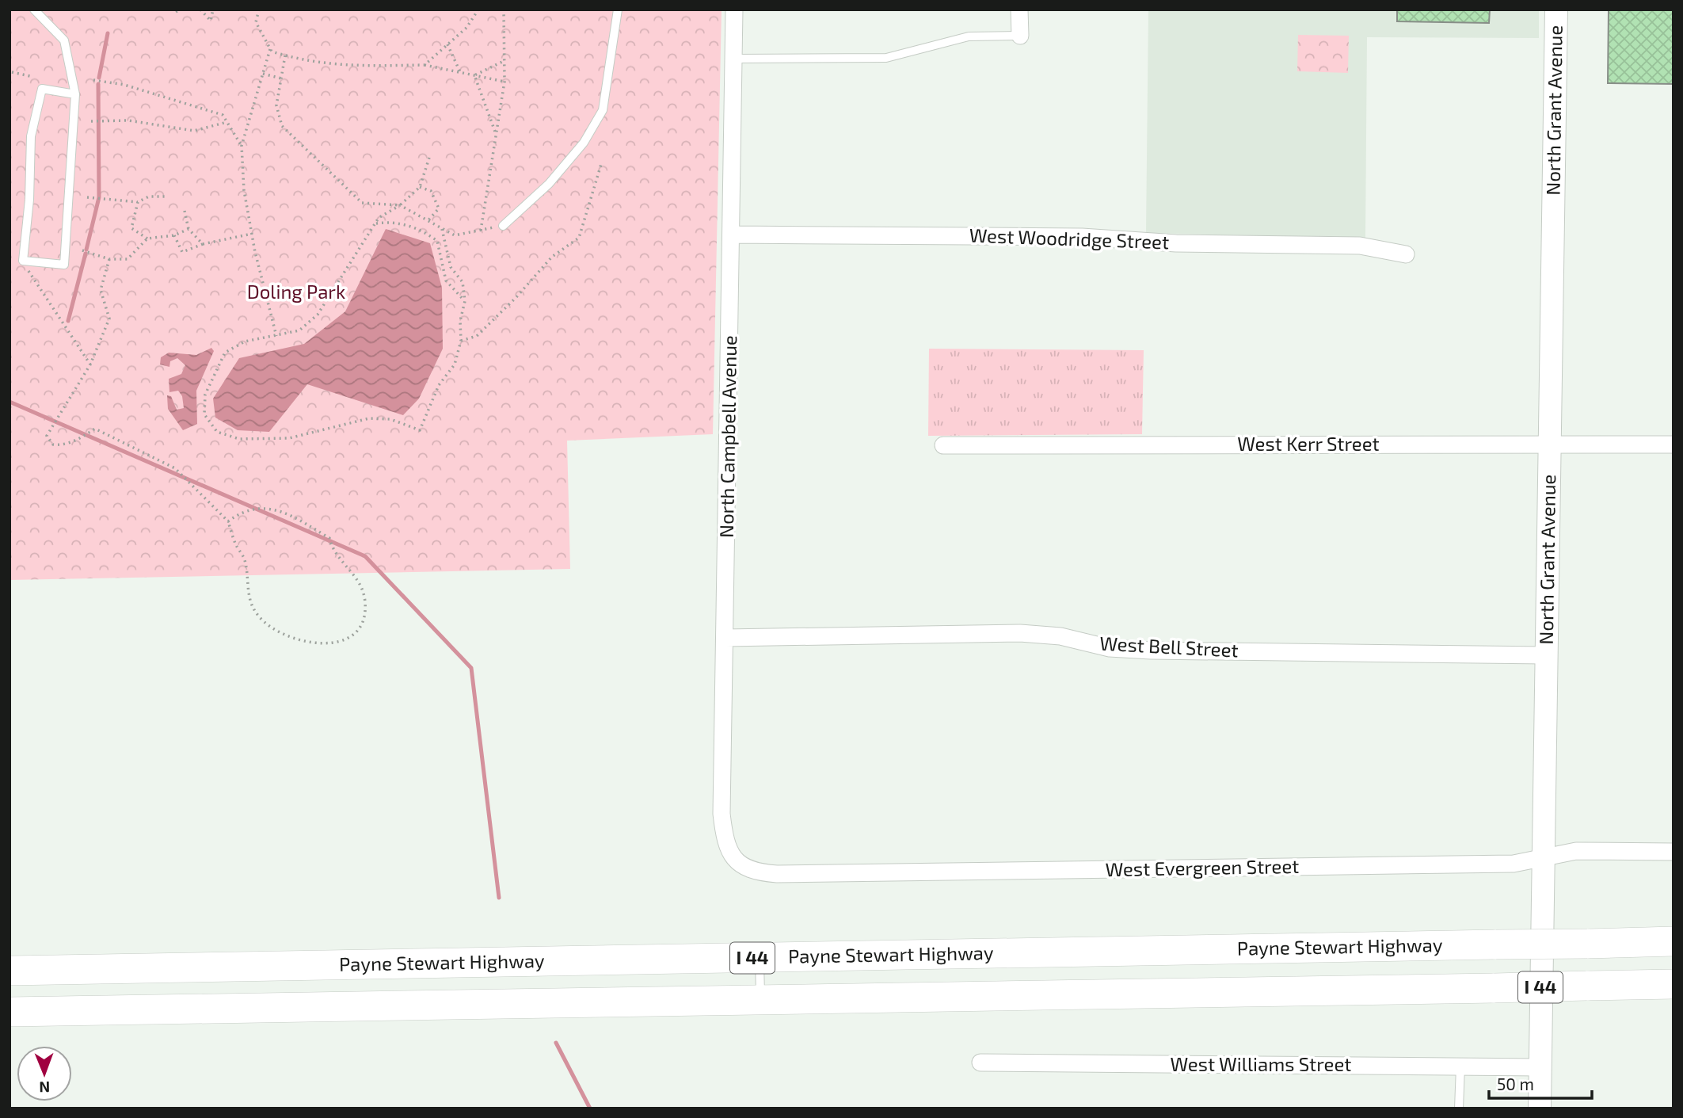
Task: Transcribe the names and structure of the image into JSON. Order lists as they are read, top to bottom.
{
  "streets": {
    "highway": ["Payne Stewart Highway", "I 44"],
    "main road": ["North Grant Avenue"],
    "street": [
      "West Woodridge Street",
      "North Campbell Avenue",
      "West Kerr Street",
      "West Bell Street",
      "West Evergreen Street",
      "West Williams Street"
    ]
  },
  "crossings": [
    ["North Grant Avenue", "West Kerr Street"],
    ["North Grant Avenue", "West Bell Street"],
    ["North Grant Avenue", "West Evergreen Street"],
    ["North Grant Avenue", "West Williams Street"],
    ["West Woodridge Street", "North Campbell Avenue"],
    ["North Campbell Avenue", "West Bell Street"],
    ["North Campbell Avenue", "West Evergreen Street"]
  ],
  "parks": ["Doling Park"],
  "scale_bar": "50 m",
  "north": "bottom"
}
